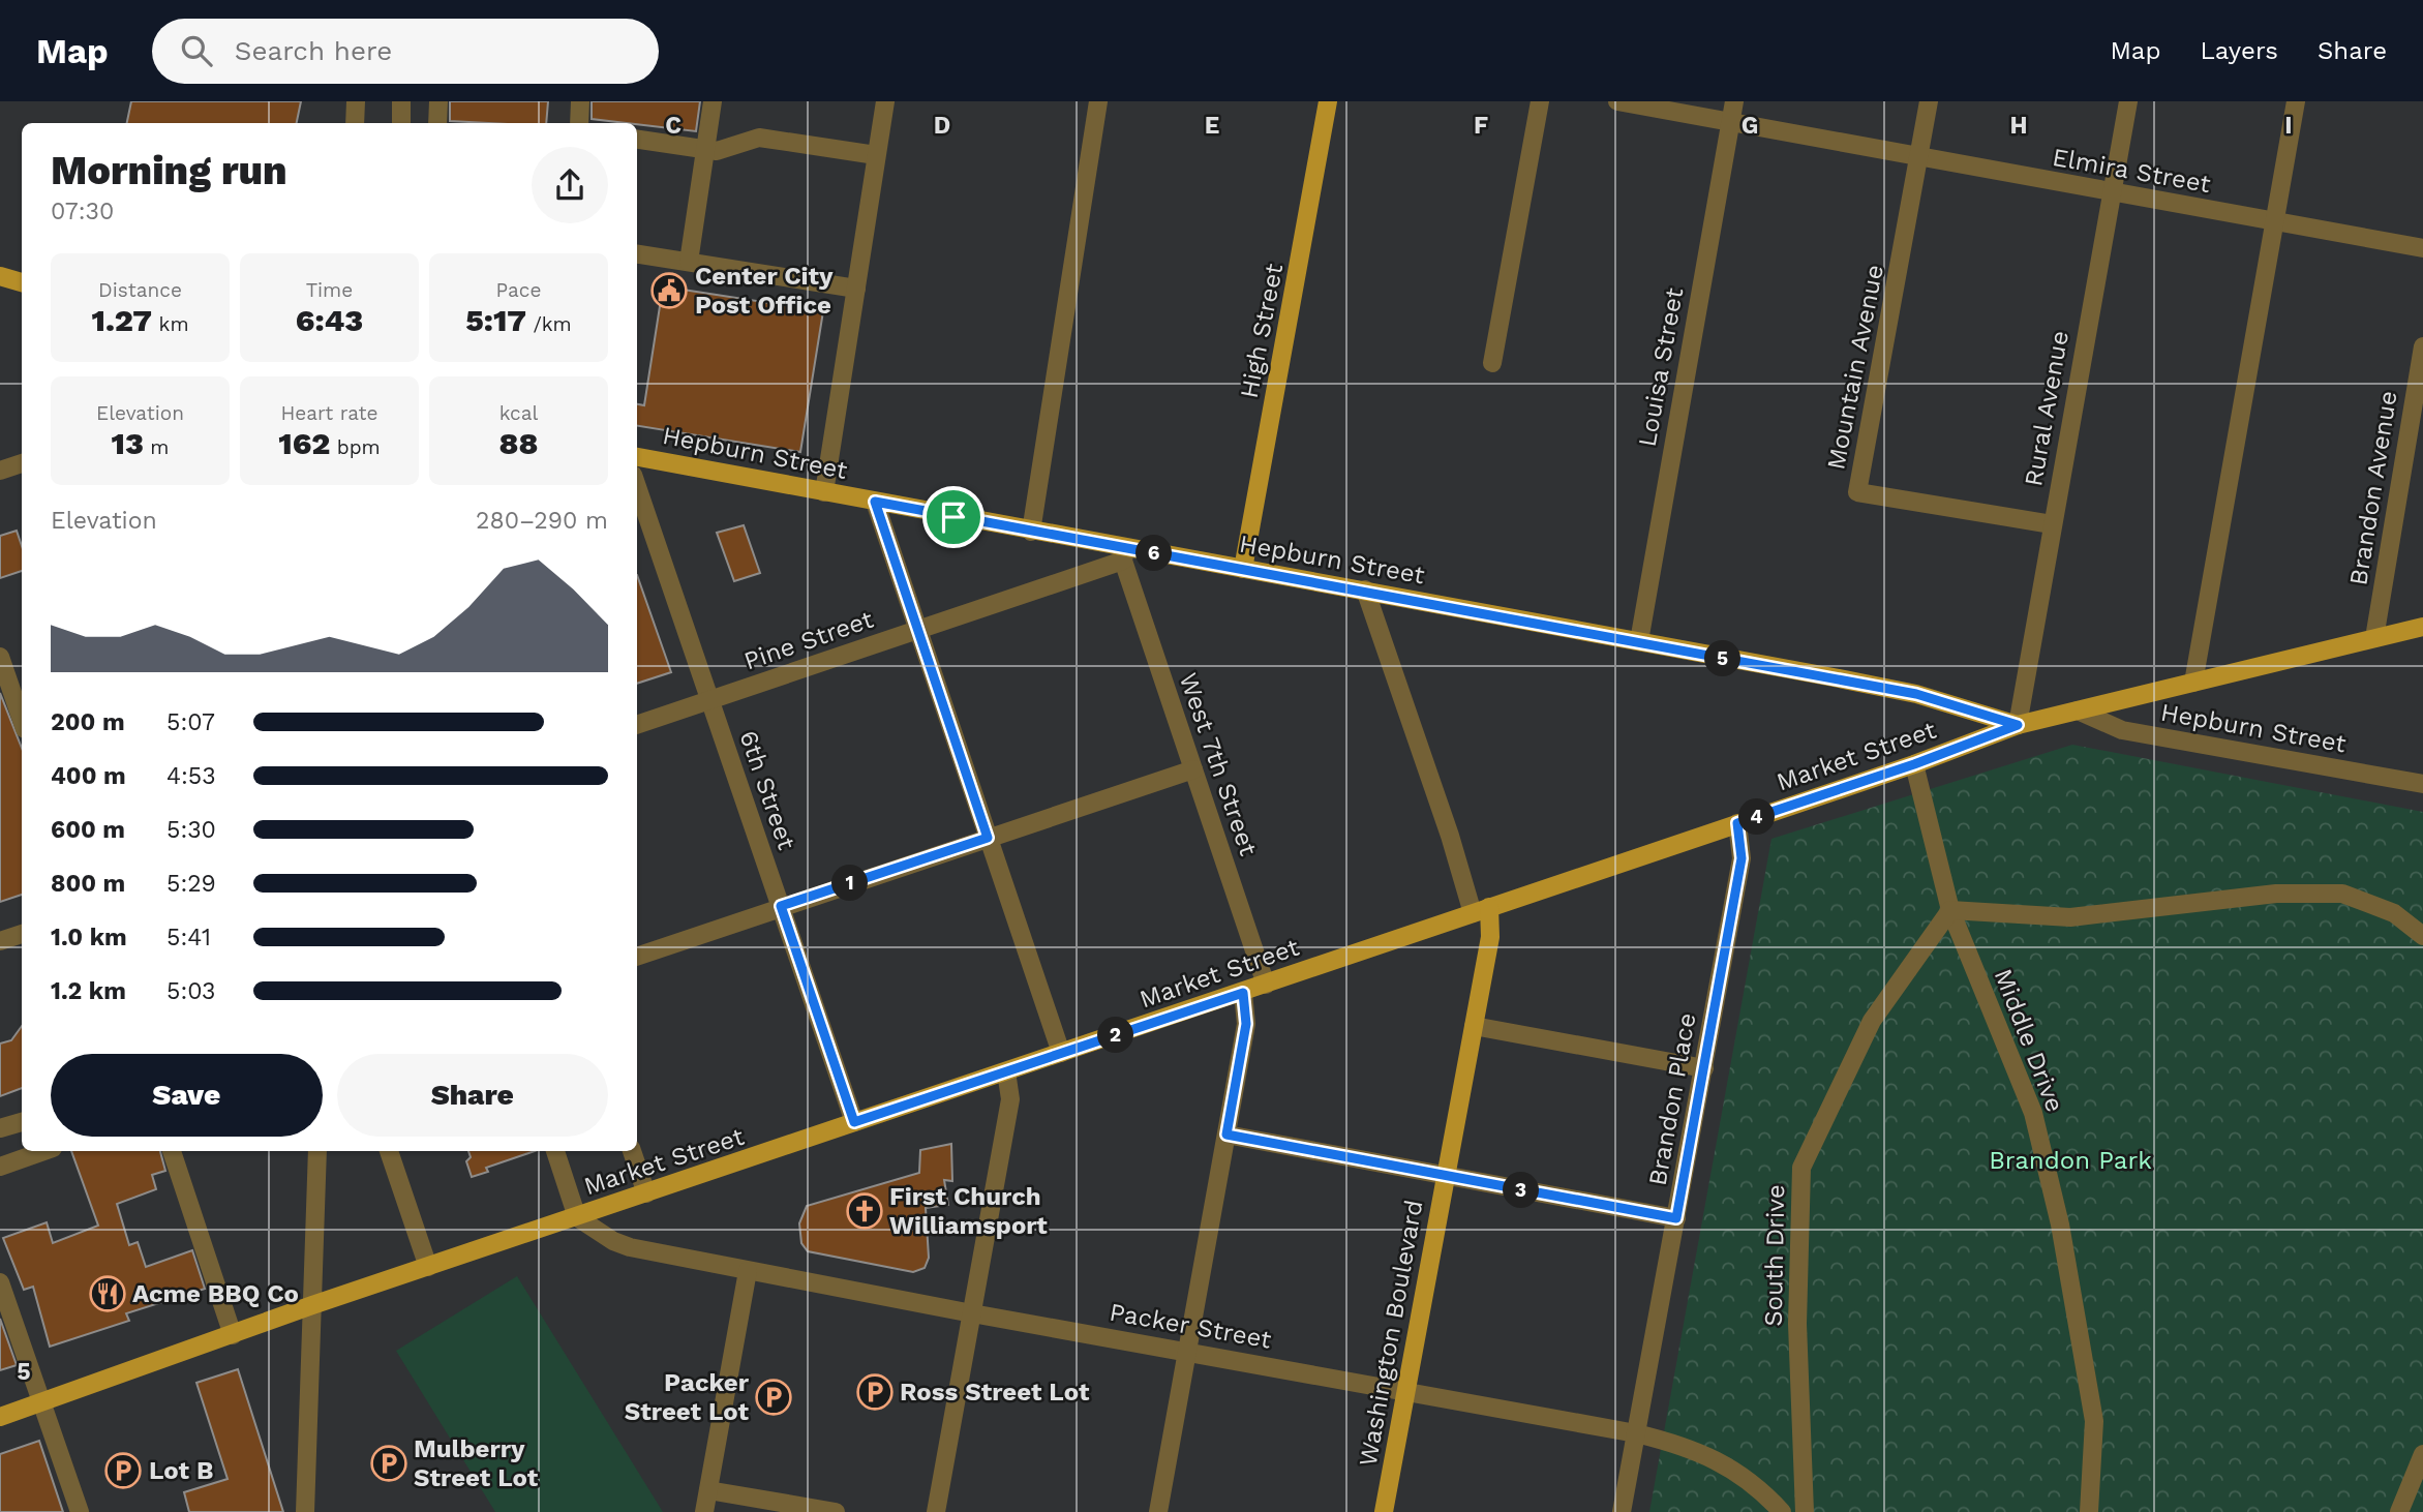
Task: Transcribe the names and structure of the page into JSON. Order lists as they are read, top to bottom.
{
  "streets": {
    "main road": [
      "High Street",
      "Hepburn Street",
      "Market Street",
      "Washington Boulevard"
    ],
    "street": [
      "Elmira Street",
      "Louisa Street",
      "Mountain Avenue",
      "Rural Avenue",
      "Brandon Avenue",
      "Pine Street",
      "West 7th Street",
      "6th Street",
      "Middle Drive",
      "Brandon Place",
      "South Drive",
      "Packer Street"
    ]
  },
  "crossings": [
    ["Elmira Street", "Louisa Street"],
    ["Elmira Street", "Mountain Avenue"],
    ["Elmira Street", "Rural Avenue"],
    ["High Street", "Hepburn Street"],
    ["Louisa Street", "Hepburn Street"],
    ["Mountain Avenue", "Rural Avenue"],
    ["Rural Avenue", "Hepburn Street"],
    ["Rural Avenue", "Market Street"],
    ["Hepburn Street", "Pine Street"],
    ["Hepburn Street", "Market Street"],
    ["Hepburn Street", "West 7th Street"],
    ["Brandon Avenue", "Market Street"],
    ["Pine Street", "West 7th Street"],
    ["Pine Street", "6th Street"],
    ["Market Street", "West 7th Street"],
    ["Market Street", "6th Street"],
    ["Market Street", "Middle Drive"],
    ["Market Street", "Brandon Place"],
    ["Market Street", "Packer Street"],
    ["Market Street", "Washington Boulevard"],
    ["Middle Drive", "South Drive"],
    ["Brandon Place", "Packer Street"],
    ["Packer Street", "Washington Boulevard"]
  ],
  "parks": ["Brandon Park"],
  "places": {
    "public building": ["Center City Post Office"],
    "church": ["First Church Williamsport"],
    "restaurant": ["Acme BBQ Co"],
    "parking": [
      "Ross Street Lot",
      "Packer Street Lot",
      "Mulberry Street Lot",
      "Lot B"
    ]
  },
  "page": {
    "header": "Map",
    "search": "Search here",
    "nav": ["Map", "Layers", "Share"],
    "heading": ["Morning run", "07:30"],
    "stats": [
      ["Distance", "1.27 km"],
      ["Time", "6:43"],
      ["Pace", "5:17 /km"],
      ["Elevation", "13 m"],
      ["Heart rate", "162 bpm"],
      ["kcal", "88"]
    ],
    "chart": ["Elevation", "280–290 m"],
    "pins": [
      "6",
      "5",
      "4",
      "1",
      "2",
      "3"
    ],
    "list": [
      {
        "name": "200 m",
        "note": "5:07"
      },
      {
        "name": "400 m",
        "note": "4:53"
      },
      {
        "name": "600 m",
        "note": "5:30"
      },
      {
        "name": "800 m",
        "note": "5:29"
      },
      {
        "name": "1.0 km",
        "note": "5:41"
      },
      {
        "name": "1.2 km",
        "note": "5:03"
      }
    ],
    "buttons": ["Save", "Share"]
  },
  "grid": {
    "columns": [
      "C",
      "D",
      "E",
      "F",
      "G",
      "H",
      "I"
    ],
    "rows": ["5"]
  }
}
